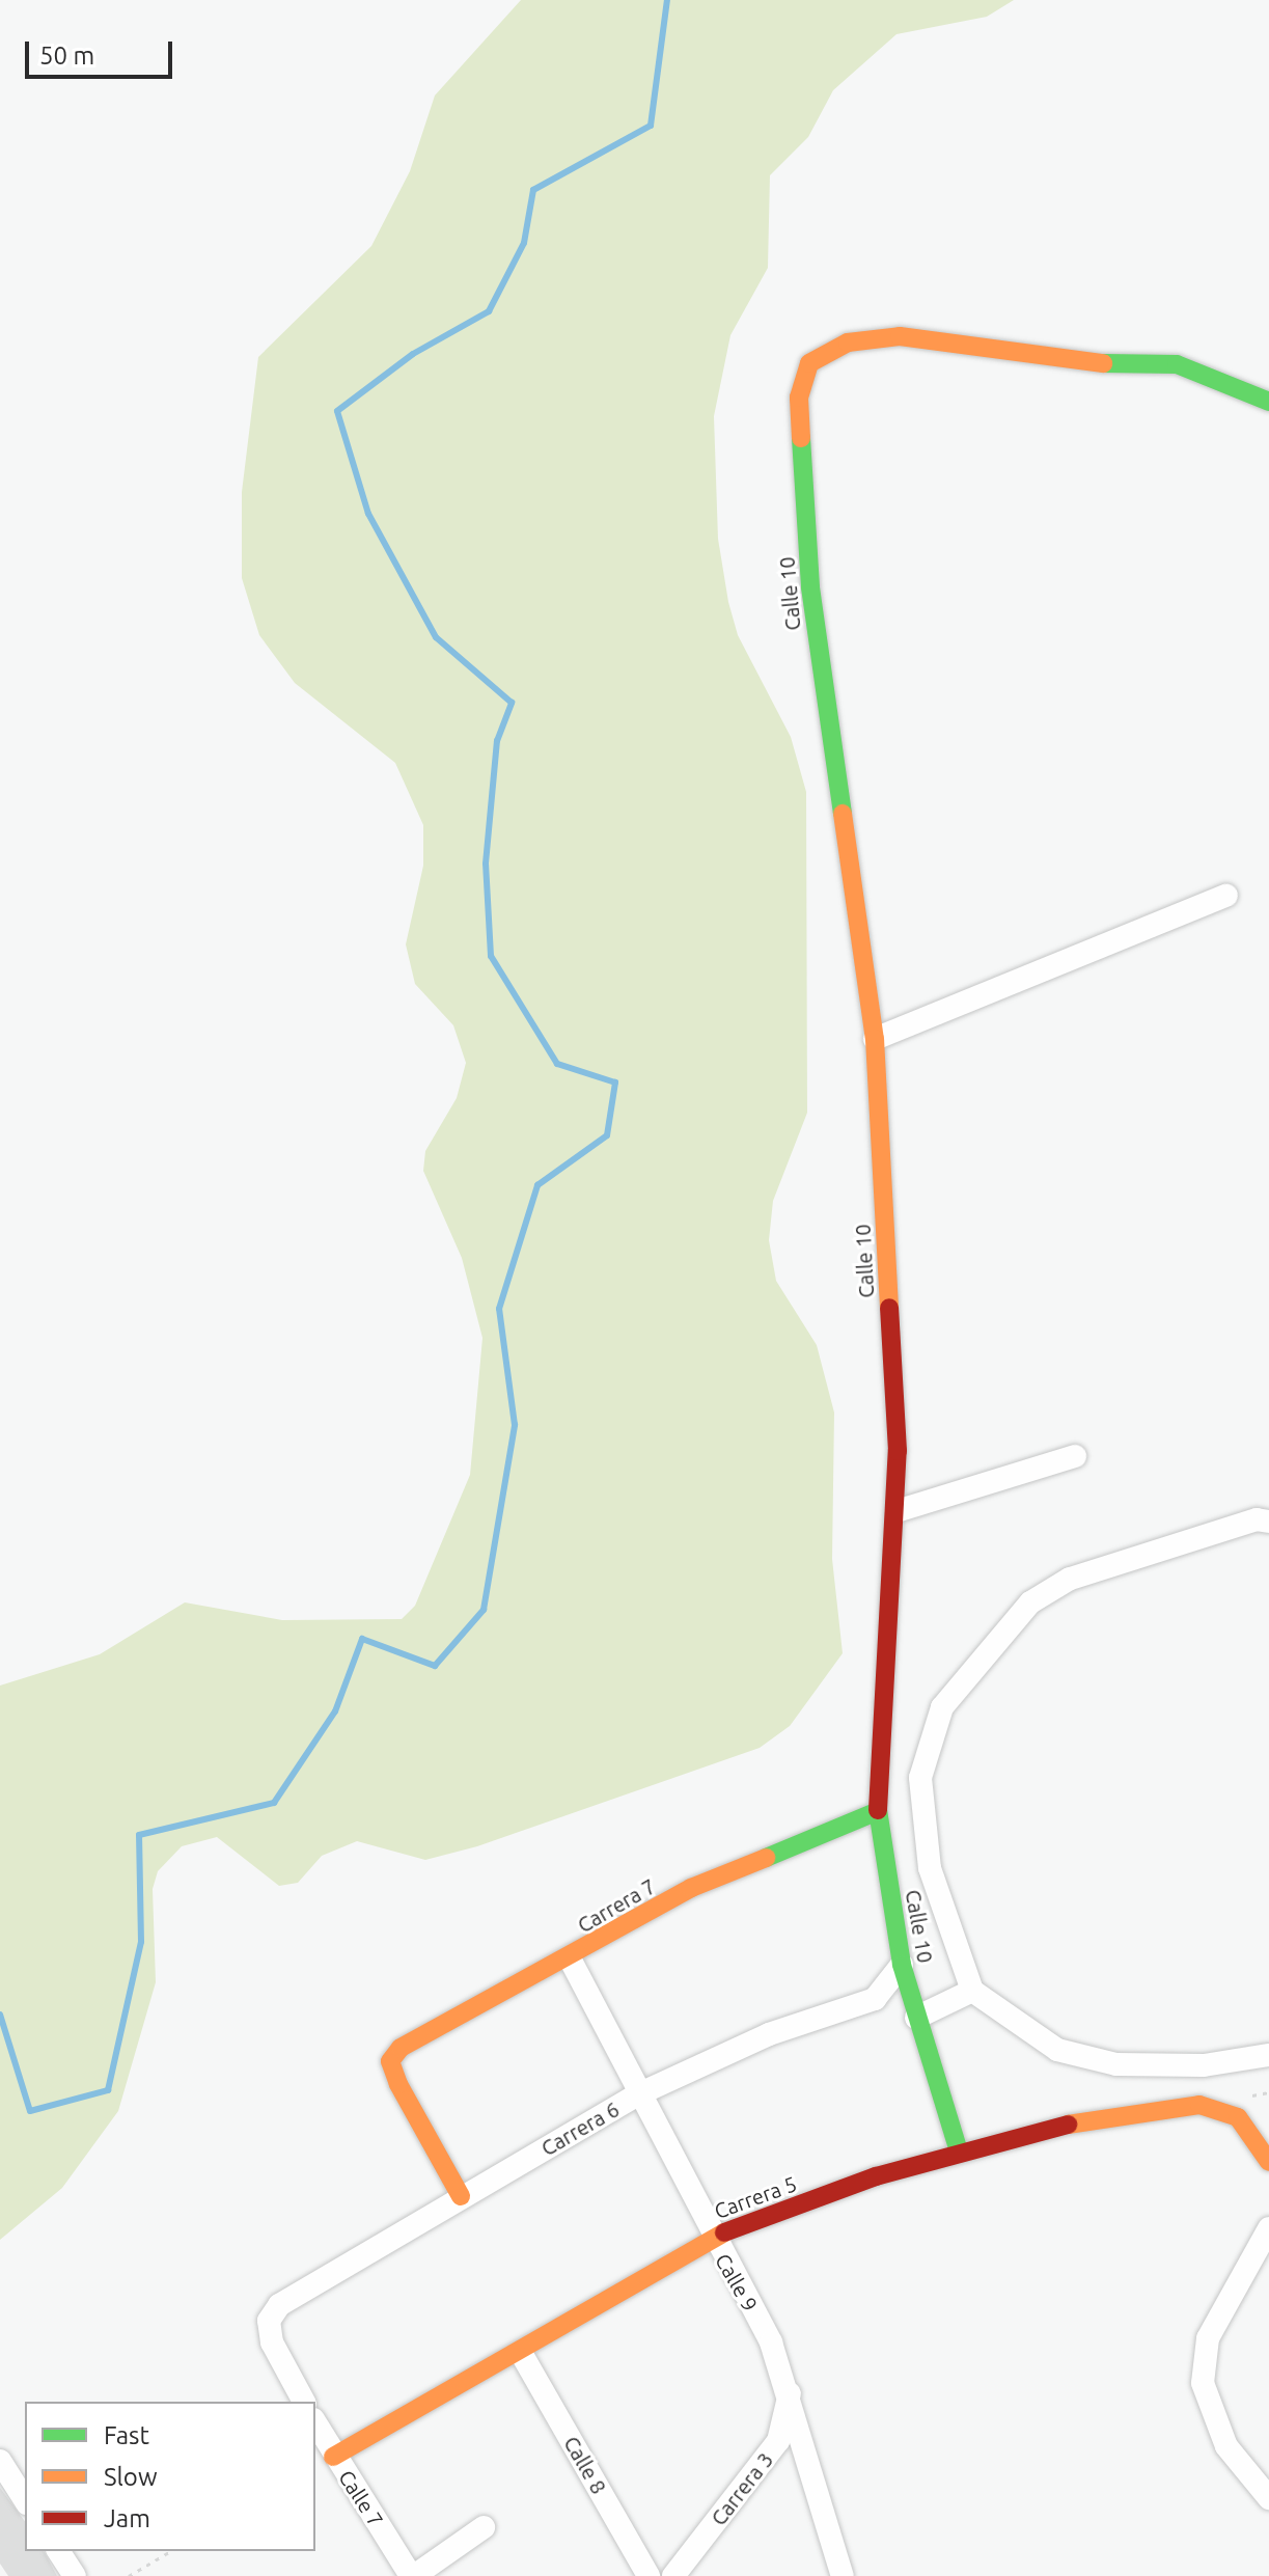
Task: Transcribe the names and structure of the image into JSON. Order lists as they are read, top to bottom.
{
  "streets": {
    "street": [
      "Calle 10",
      "Carrera 7",
      "Carrera 6",
      "Carrera 5",
      "Calle 9",
      "Calle 8",
      "Carrera 3",
      "Calle 7"
    ]
  },
  "crossings": [
    ["Calle 10", "Carrera 7"],
    ["Calle 10", "Carrera 6"],
    ["Calle 10", "Carrera 5"],
    ["Carrera 7", "Carrera 6"],
    ["Carrera 7", "Calle 9"],
    ["Carrera 6", "Calle 9"],
    ["Carrera 5", "Calle 9"],
    ["Carrera 5", "Calle 8"],
    ["Carrera 5", "Calle 7"],
    ["Calle 9", "Carrera 3"]
  ],
  "legend": ["Fast", "Slow", "Jam"],
  "scale_bar": "50 m"
}
